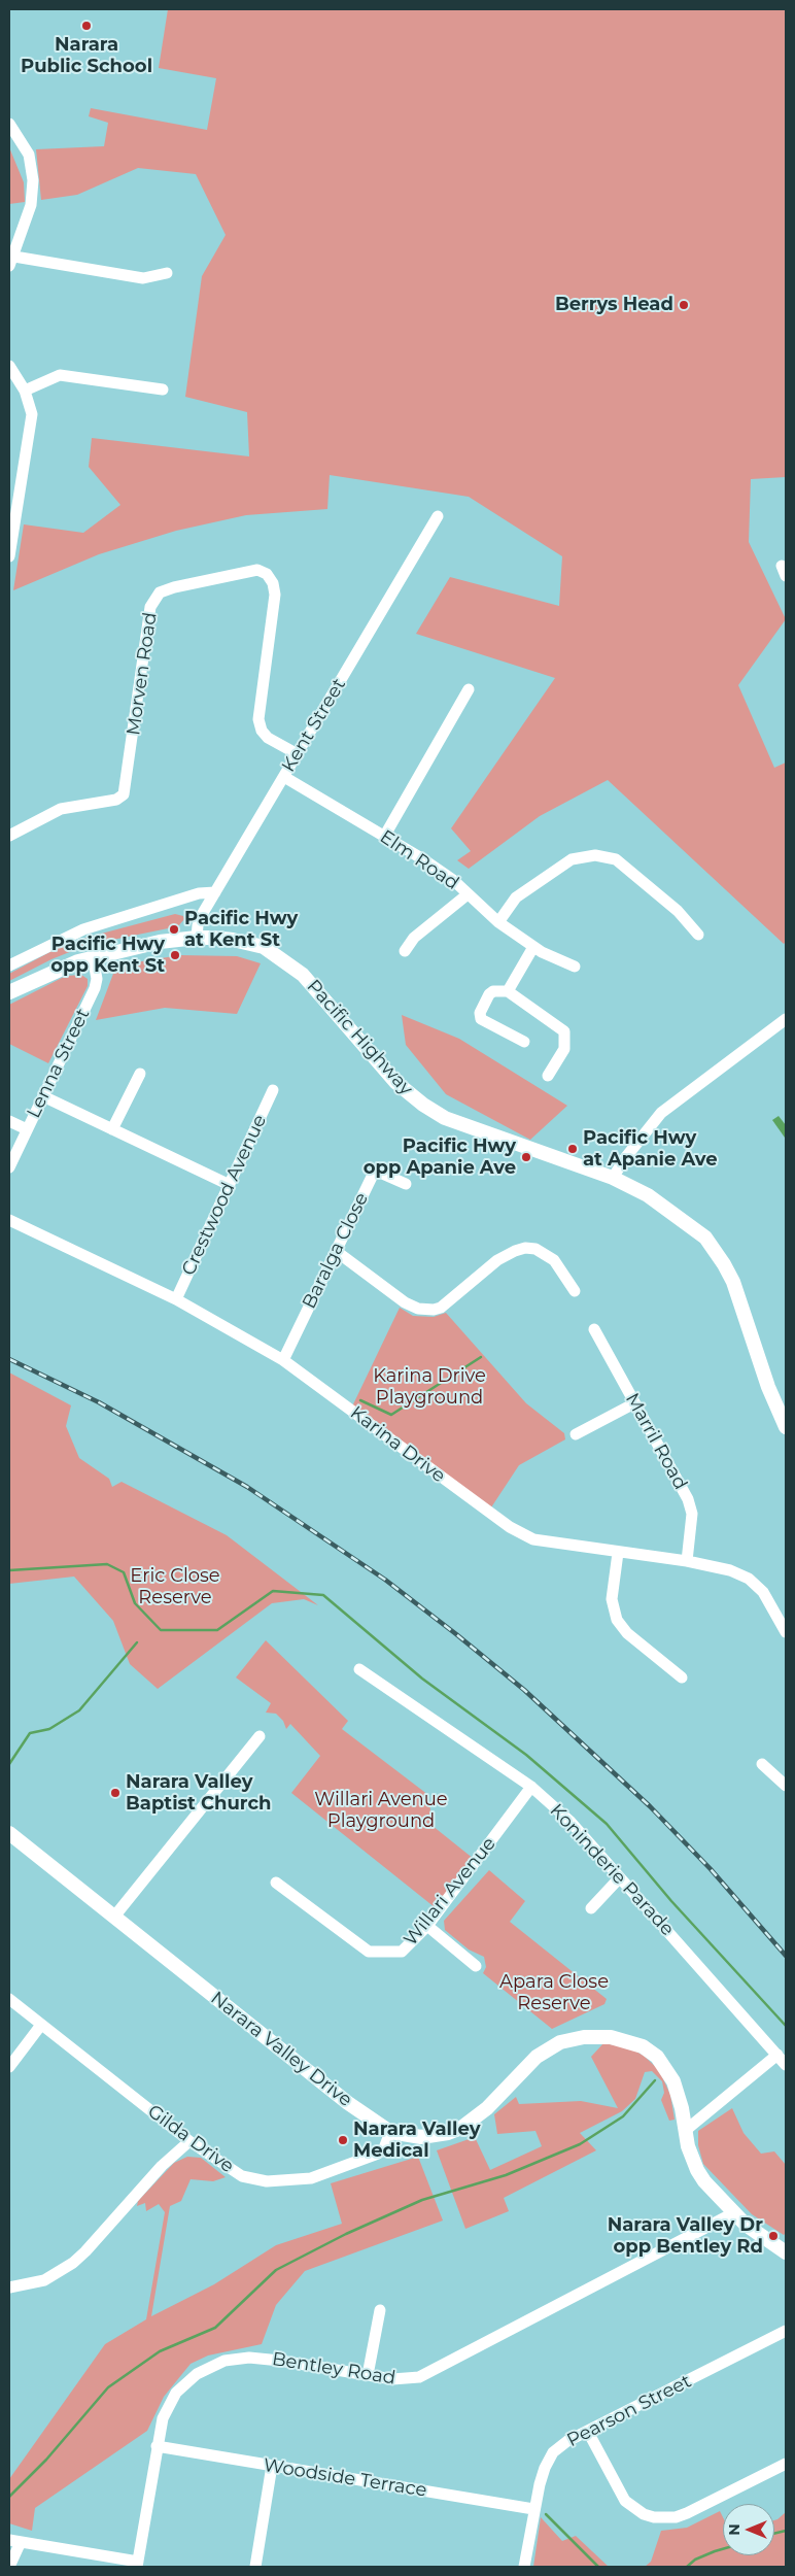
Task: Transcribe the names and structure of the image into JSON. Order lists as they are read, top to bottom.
{
  "streets": {
    "main road": ["Pacific Highway", "Narara Valley Drive"],
    "street": [
      "Morven Road",
      "Kent Street",
      "Elm Road",
      "Lenna Street",
      "Crestwood Avenue",
      "Baralga Close",
      "Marril Road",
      "Karina Drive",
      "Koninderie Parade",
      "Willari Avenue",
      "Gilda Drive",
      "Bentley Road",
      "Pearson Street",
      "Woodside Terrace"
    ]
  },
  "crossings": [
    ["Morven Road", "Kent Street"],
    ["Kent Street", "Elm Road"],
    ["Kent Street", "Pacific Highway"],
    ["Pacific Highway", "Lenna Street"],
    ["Crestwood Avenue", "Karina Drive"],
    ["Baralga Close", "Karina Drive"],
    ["Marril Road", "Karina Drive"],
    ["Koninderie Parade", "Willari Avenue"],
    ["Narara Valley Drive", "Gilda Drive"],
    ["Narara Valley Drive", "Bentley Road"],
    ["Bentley Road", "Woodside Terrace"],
    ["Pearson Street", "Woodside Terrace"]
  ],
  "parks": [
    "Karina Drive Playground",
    "Eric Close Reserve",
    "Willari Avenue Playground",
    "Apara Close Reserve"
  ],
  "places": [
    "Narara Public School",
    "Berrys Head",
    "Pacific Hwy at Kent St",
    "Pacific Hwy opp Kent St",
    "Pacific Hwy at Apanie Ave",
    "Pacific Hwy opp Apanie Ave",
    "Narara Valley Baptist Church",
    "Narara Valley Medical",
    "Narara Valley Dr opp Bentley Rd"
  ],
  "north": "left"
}
